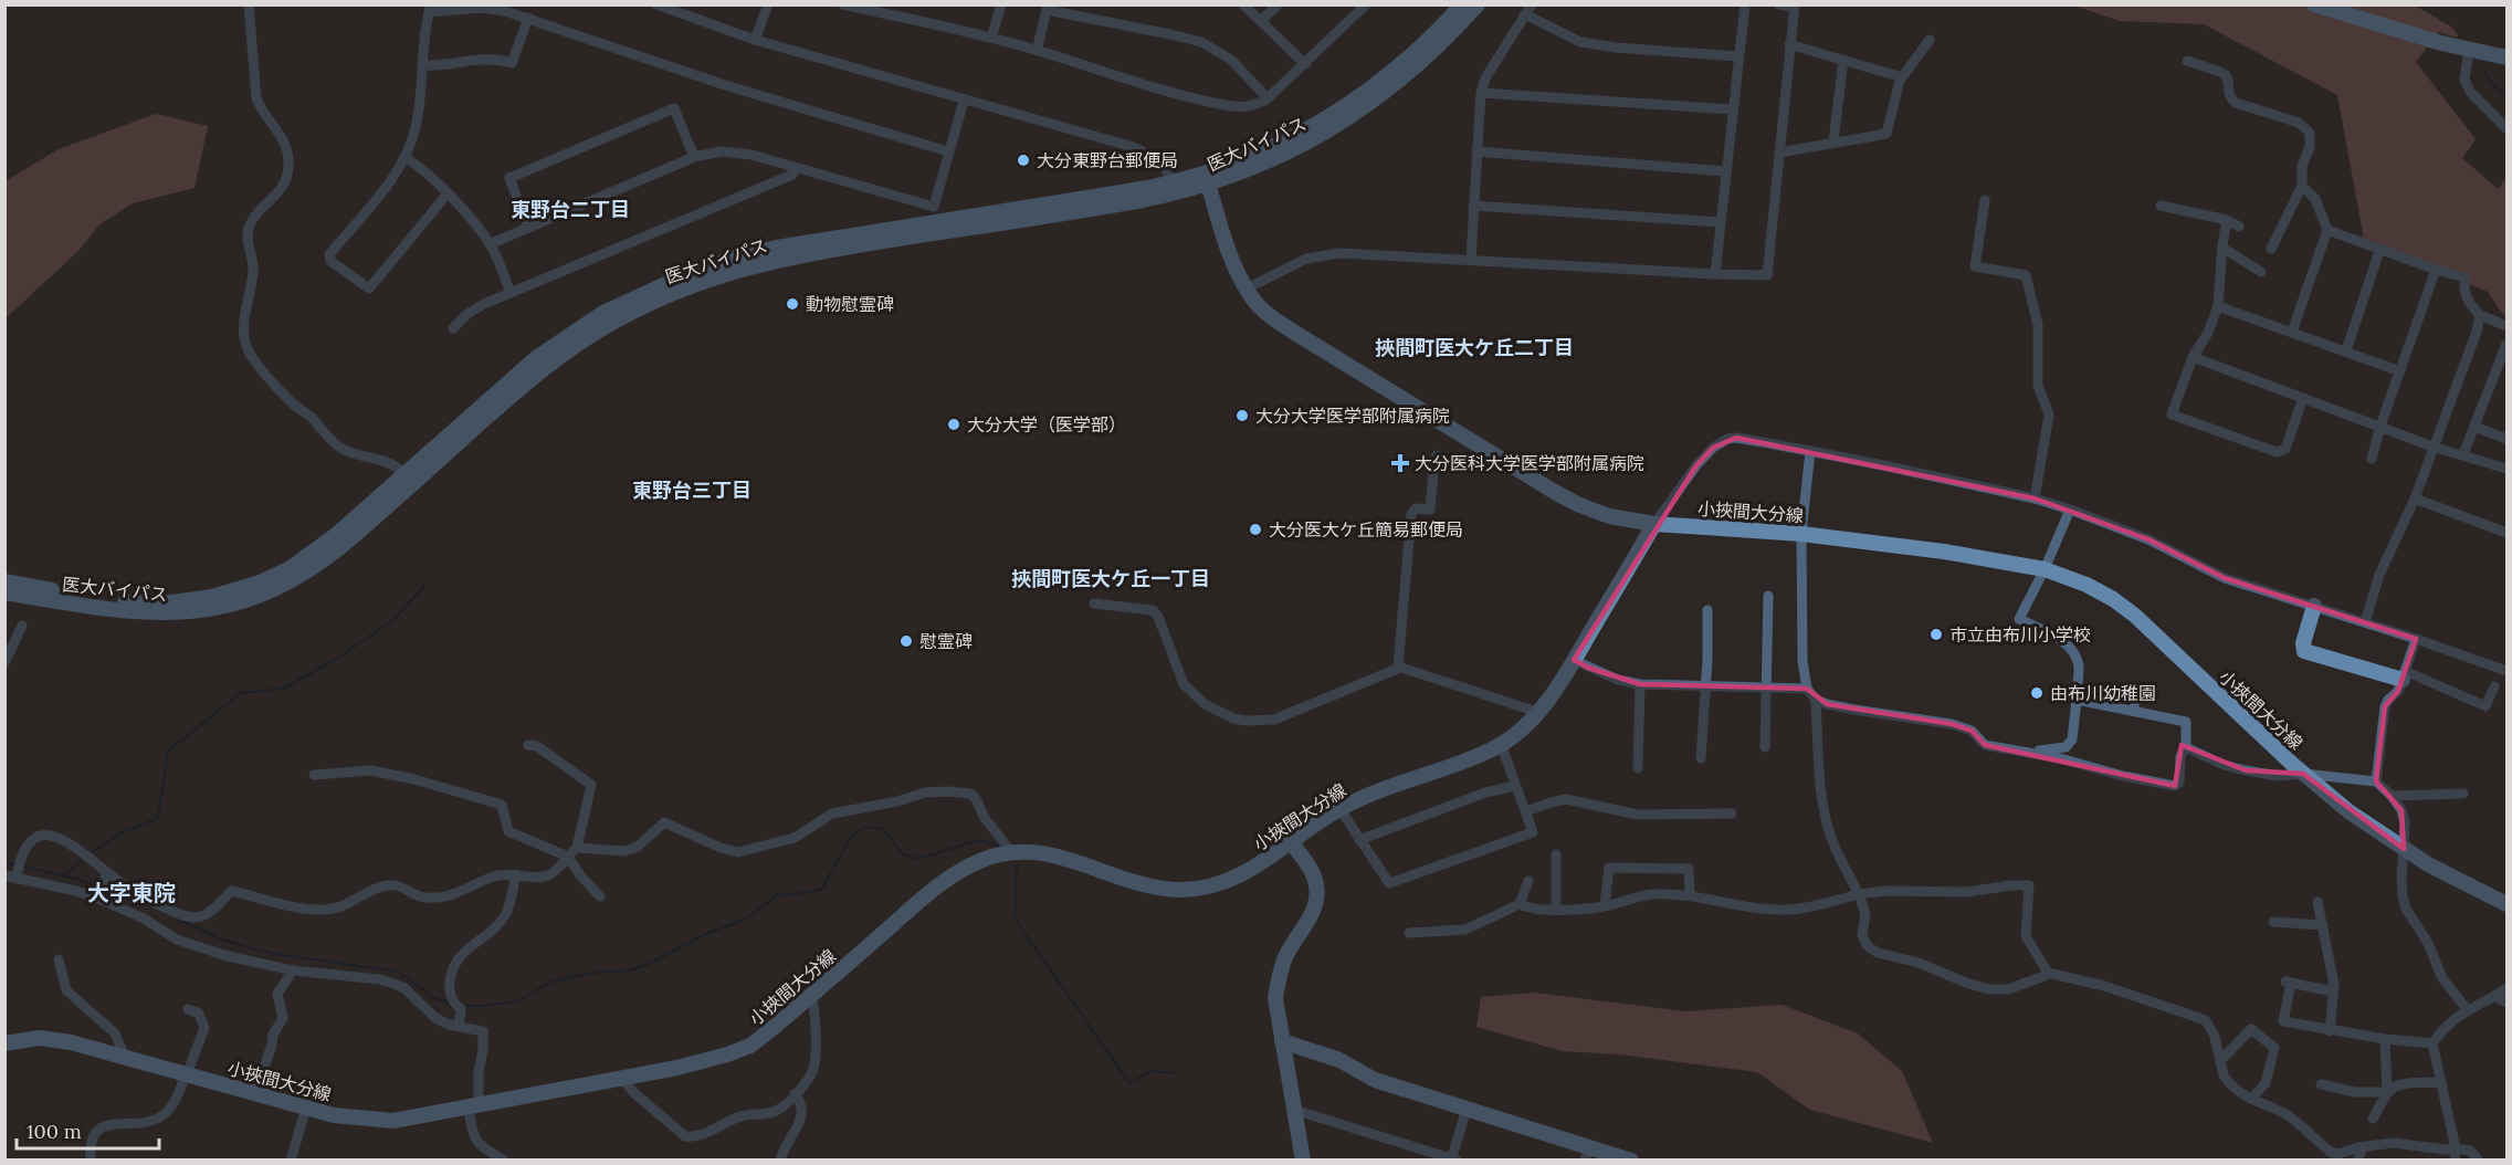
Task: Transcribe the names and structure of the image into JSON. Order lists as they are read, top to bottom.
{
  "streets": {
    "main road": ["医大バイパス", "小挾間大分線"]
  },
  "districts": [
    "東野台二丁目",
    "挾間町医大ケ丘二丁目",
    "東野台三丁目",
    "挾間町医大ケ丘一丁目",
    "大字東院"
  ],
  "places": {
    "other": [
      "大分東野台郵便局",
      "動物慰霊碑",
      "大分大学医学部附属病院",
      "大分大学（医学部）",
      "大分医大ケ丘簡易郵便局",
      "市立由布川小学校",
      "慰霊碑",
      "由布川幼稚園"
    ],
    "health": ["大分医科大学医学部附属病院"]
  },
  "scale_bar": "100 m"
}
